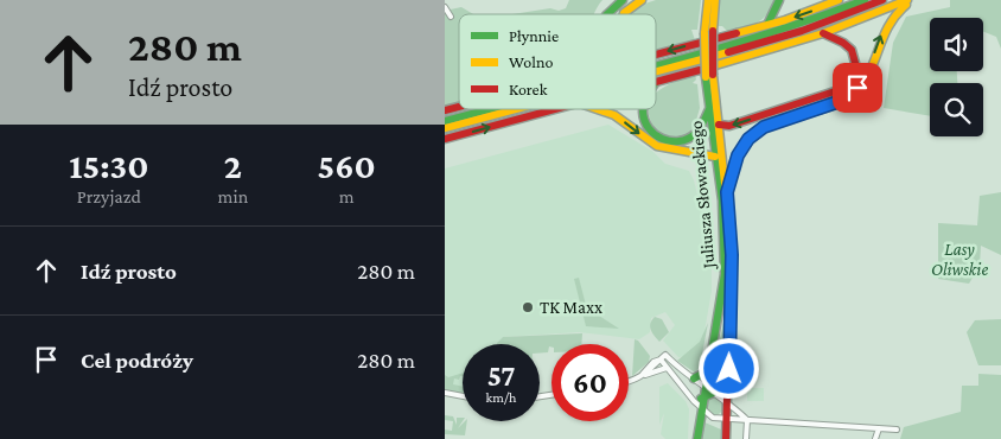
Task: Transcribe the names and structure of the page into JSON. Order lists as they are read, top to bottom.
{
  "streets": {
    "main road": ["Juliusza Słowackiego"]
  },
  "parks": ["Lasy Oliwskie"],
  "places": ["TK Maxx"],
  "legend": ["Płynnie", "Wolno", "Korek"],
  "page": {
    "turn": ["280 m", "Idź prosto"],
    "eta": [
      "15:30",
      "Przyjazd",
      "2",
      "min",
      "560",
      "m"
    ],
    "list": [
      {
        "name": "Idź prosto",
        "value": "280 m"
      },
      {
        "name": "Cel podróży",
        "value": "280 m"
      }
    ],
    "speed": "57 km/h",
    "limit": "60"
  }
}
